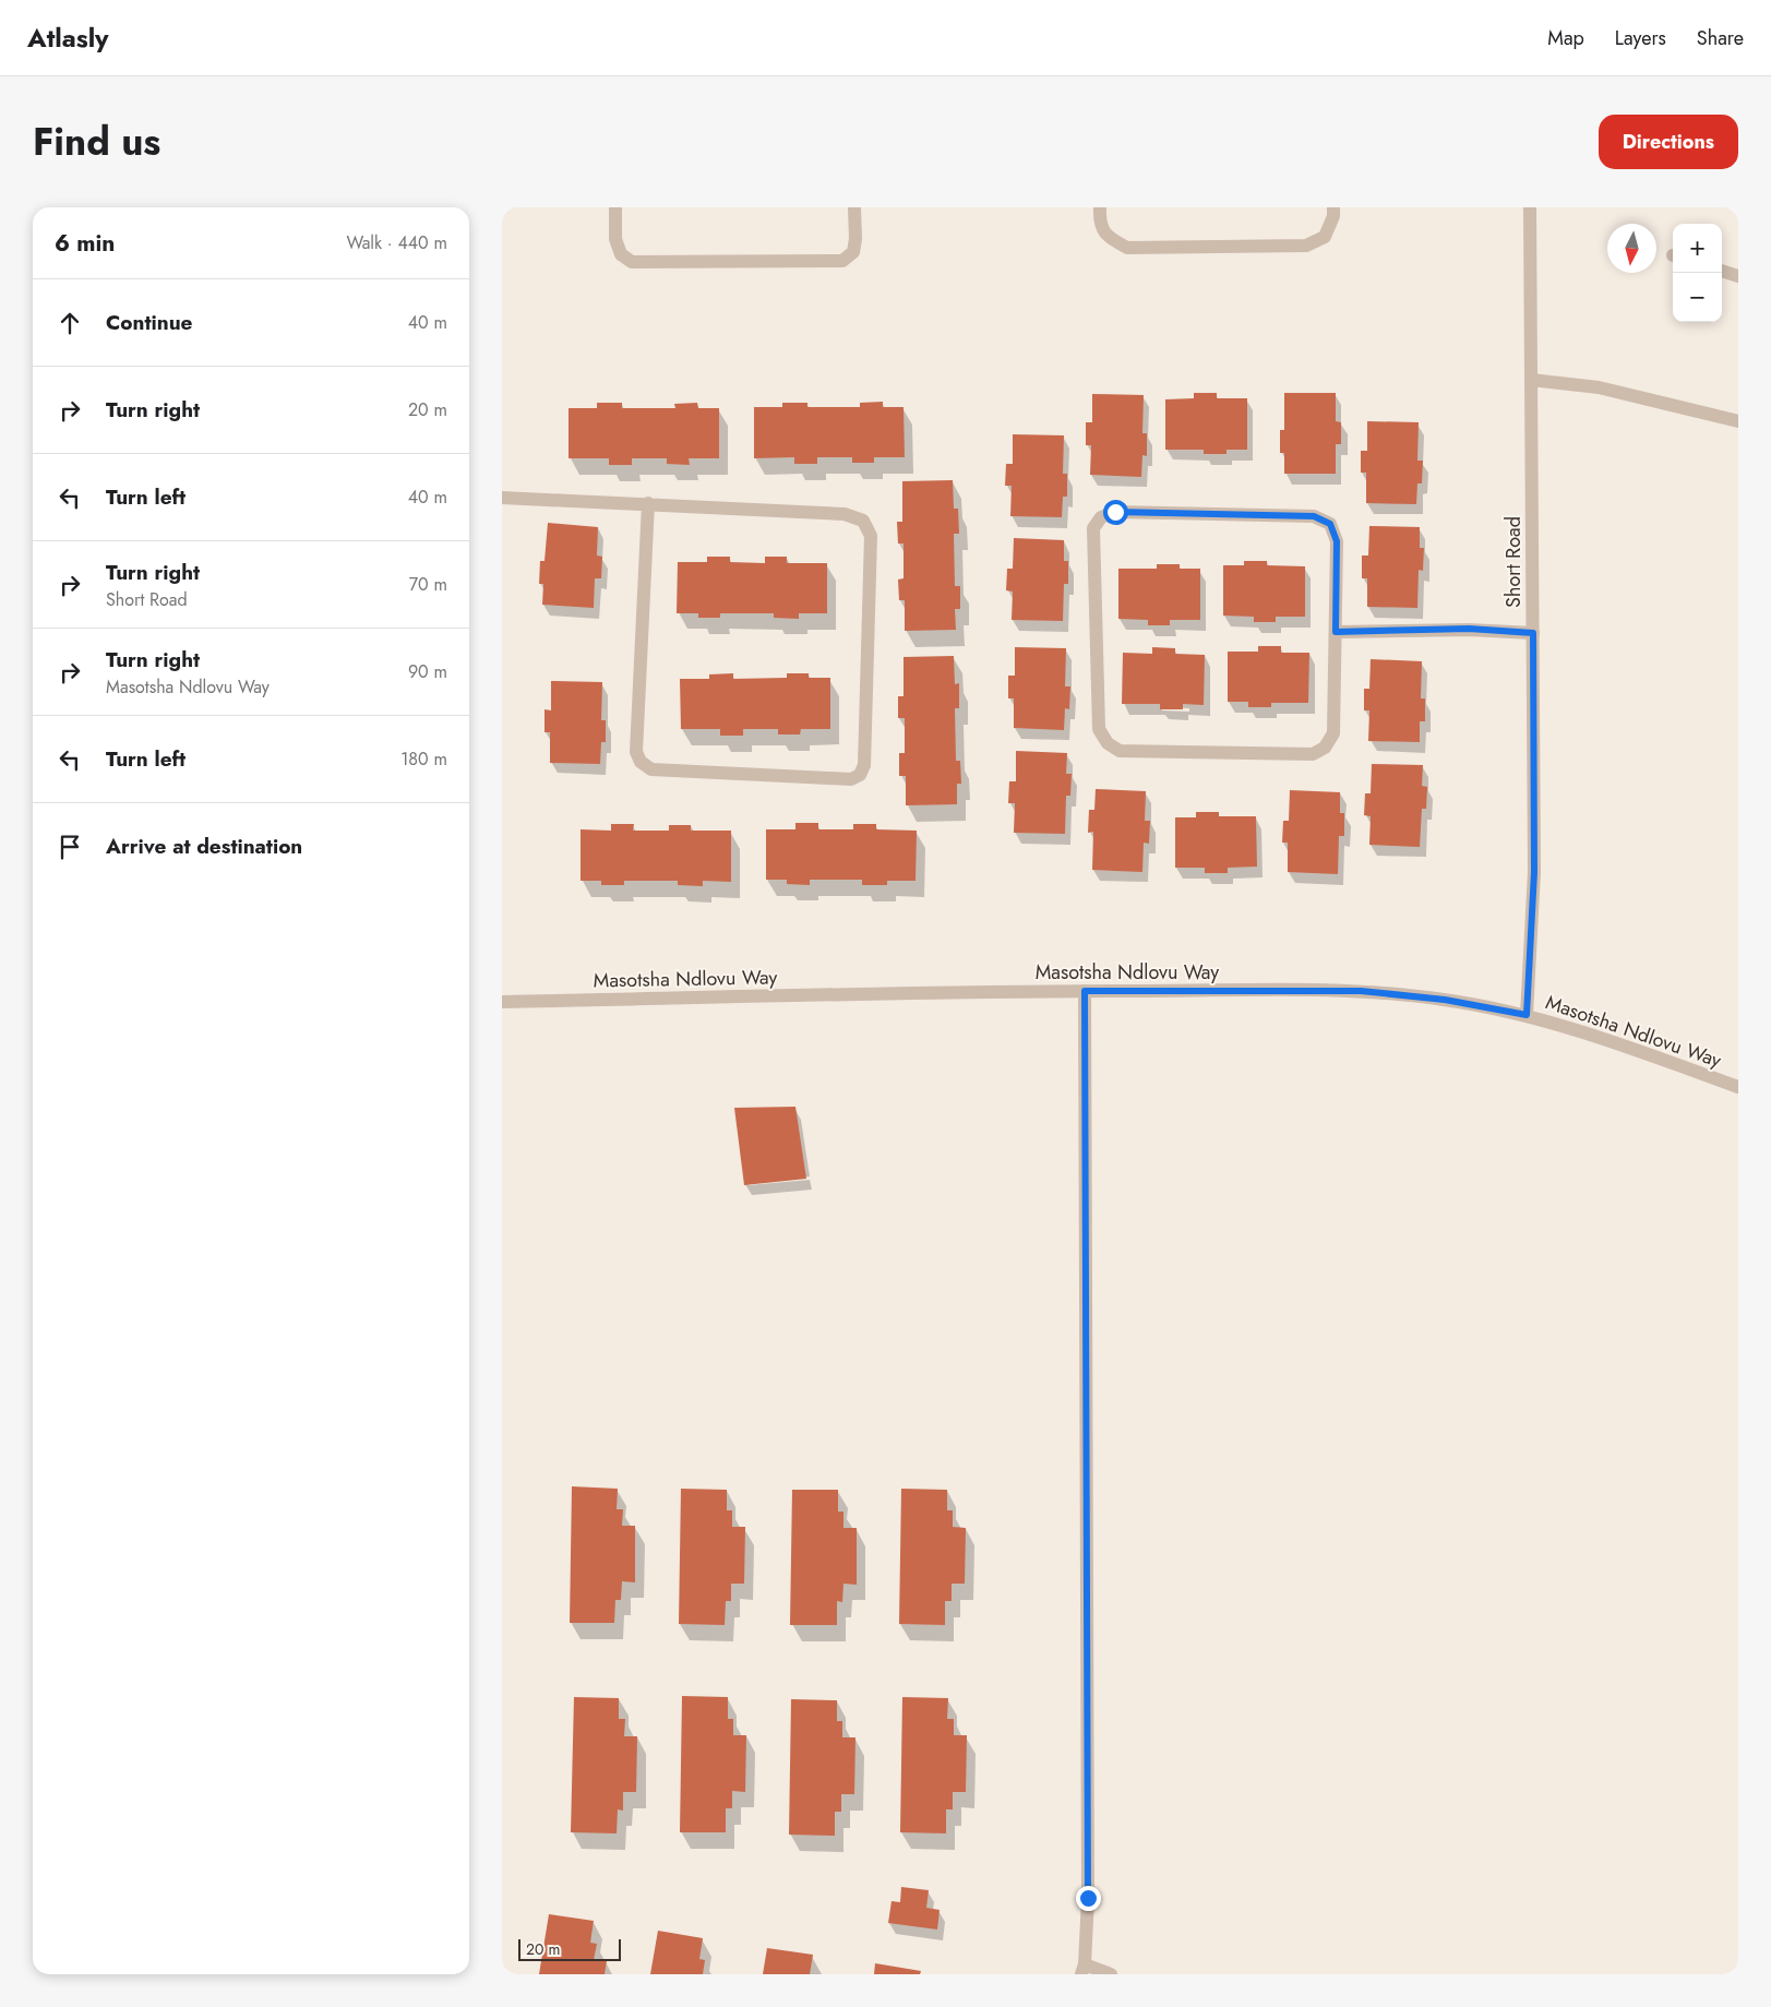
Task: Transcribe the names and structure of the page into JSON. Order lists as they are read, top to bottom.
{
  "streets": {
    "street": ["Short Road", "Masotsha Ndlovu Way"]
  },
  "crossings": [
    ["Short Road", "Masotsha Ndlovu Way"]
  ],
  "scale_bar": "20 m",
  "north": "bottom",
  "page": {
    "header": "Atlasly",
    "nav": ["Map", "Layers", "Share"],
    "title": "Find us",
    "buttons": "Directions",
    "heading": ["6 min", "Walk · 440 m"],
    "map_buttons": ["+", "−"],
    "list": [
      ["Continue", "40 m"],
      ["Turn right", "20 m"],
      ["Turn left", "40 m"],
      ["Turn right", "Short Road", "70 m"],
      ["Turn right", "Masotsha Ndlovu Way", "90 m"],
      ["Turn left", "180 m"],
      "Arrive at destination"
    ],
    "scale": "20 m"
  }
}
